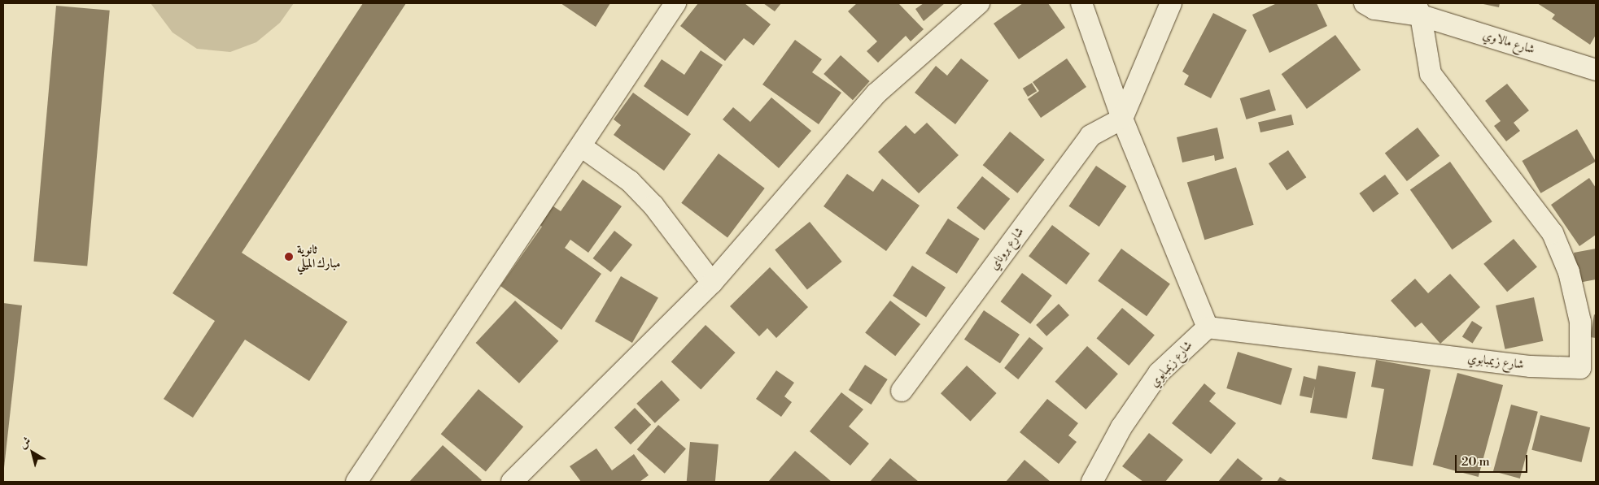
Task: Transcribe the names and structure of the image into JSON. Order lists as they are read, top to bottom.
{
  "streets": {
    "street": ["شارع مالاوي", "شارع بروناي", "شارع زيمبابوي"]
  },
  "crossings": [
    ["شارع مالاوي", "شارع زيمبابوي"]
  ],
  "places": ["ثانوية مبارك الميلي"],
  "scale_bar": "20 m",
  "north": "top left"
}
